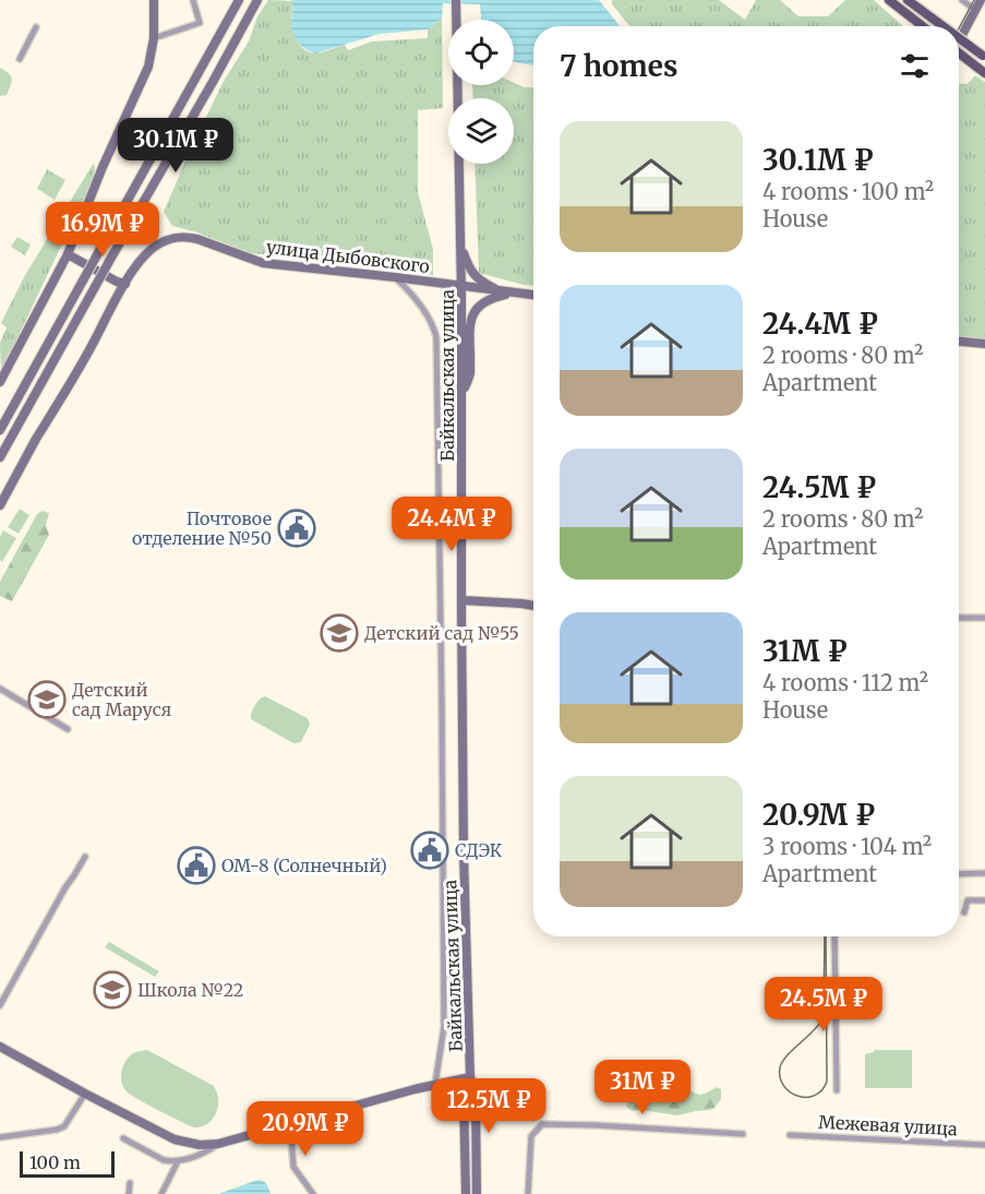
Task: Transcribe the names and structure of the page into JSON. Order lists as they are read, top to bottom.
{
  "streets": {
    "main road": ["улица Дыбовского", "Байкальская улица"],
    "street": ["Межевая улица"]
  },
  "crossings": [
    ["улица Дыбовского", "Байкальская улица"]
  ],
  "places": {
    "public building": ["Почтовое отделение №50", "СДЭК", "ОМ-8 (Солнечный)"],
    "school or university": ["Детский сад №55", "Детский сад Маруся", "Школа №22"]
  },
  "scale_bar": "100 m",
  "page": {
    "heading": "7 homes",
    "list": [
      {
        "name": "30.1M ₽",
        "note": "4 rooms · 100 m² · House"
      },
      {
        "name": "24.4M ₽",
        "note": "2 rooms · 80 m² · Apartment"
      },
      {
        "name": "24.5M ₽",
        "note": "2 rooms · 80 m² · Apartment"
      },
      {
        "name": "31M ₽",
        "note": "4 rooms · 112 m² · House"
      },
      {
        "name": "20.9M ₽",
        "note": "3 rooms · 104 m² · Apartment"
      }
    ],
    "price": [
      "30.1M ₽",
      "16.9M ₽",
      "24.4M ₽",
      "24.5M ₽",
      "31M ₽",
      "12.5M ₽",
      "20.9M ₽"
    ],
    "scale": "100 m"
  }
}
